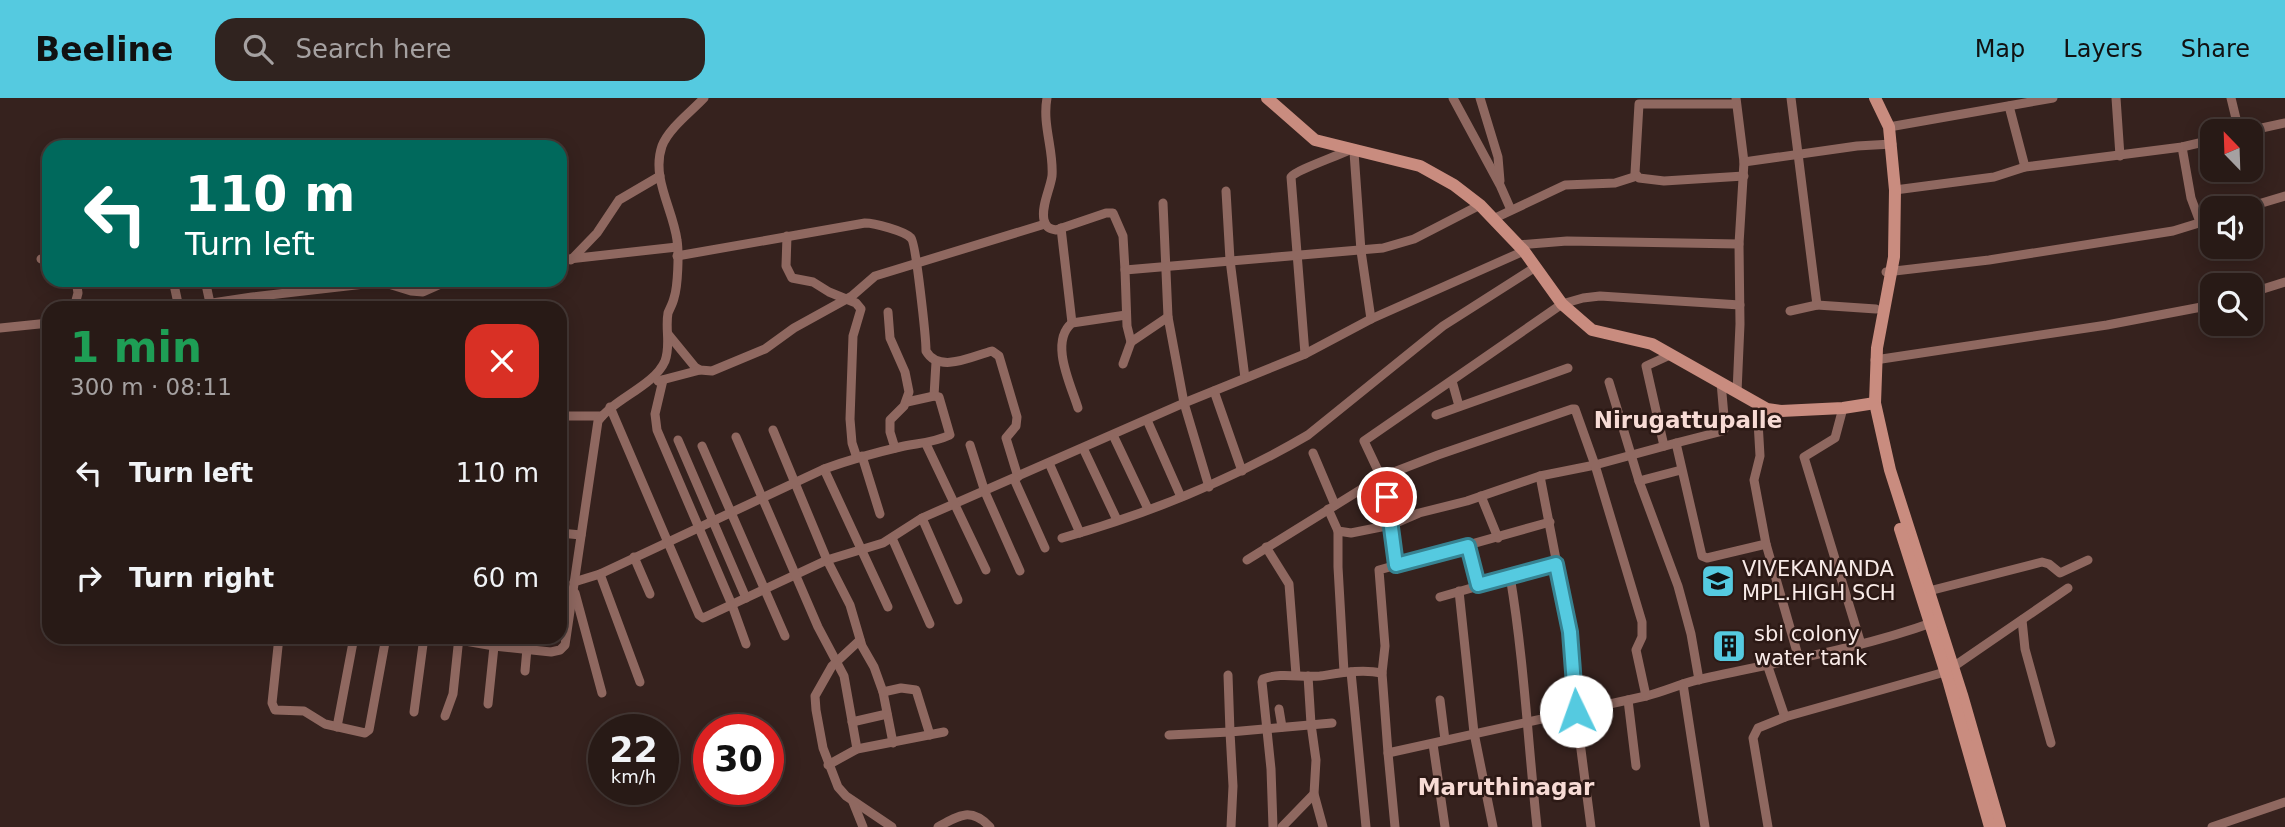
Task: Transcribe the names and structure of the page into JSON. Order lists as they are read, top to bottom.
{
  "districts": ["Nirugattupalle", "Maruthinagar"],
  "places": {
    "school or university": ["VIVEKANANDA MPL.HIGH SCH"],
    "building": ["sbi colony water tank"]
  },
  "north": "top left",
  "page": {
    "header": "Beeline",
    "search": "Search here",
    "nav": ["Map", "Layers", "Share"],
    "turn": ["110 m", "Turn left"],
    "heading": ["1 min", "300 m · 08:11"],
    "list": [
      {
        "name": "Turn left",
        "value": "110 m"
      },
      {
        "name": "Turn right",
        "value": "60 m"
      }
    ],
    "speed": "22 km/h",
    "limit": "30"
  }
}
